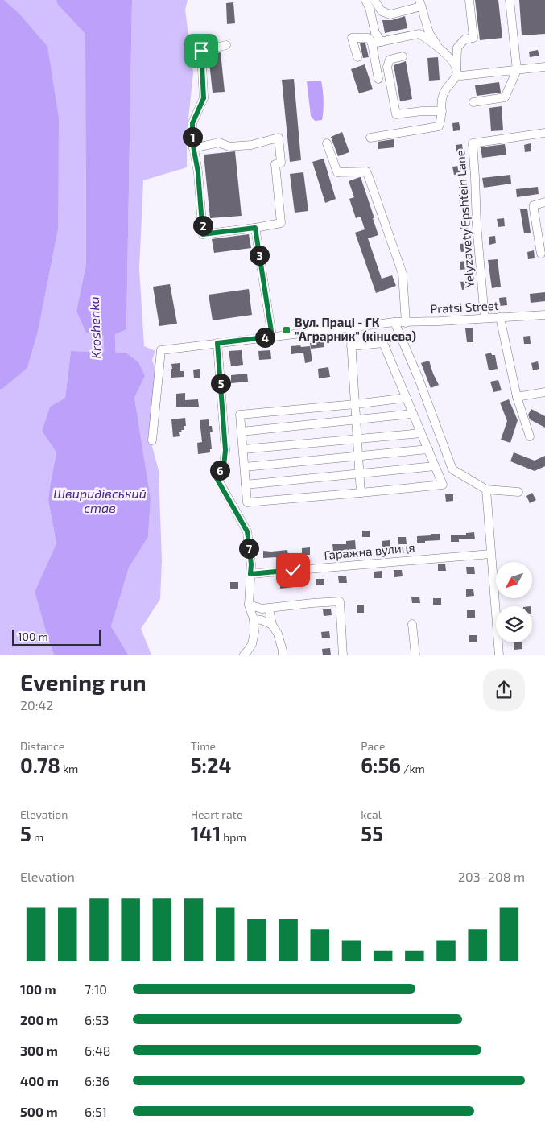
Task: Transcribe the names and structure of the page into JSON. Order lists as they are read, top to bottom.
{
  "streets": {
    "street": ["Yelyzavety Epshtein Lane", "Pratsi Street", "Гаражна вулиця"]
  },
  "crossings": [
    ["Yelyzavety Epshtein Lane", "Pratsi Street"]
  ],
  "water": ["Kroshenka", "Швиридівський став"],
  "places": {
    "transit": ["Вул. Праці - ГК \"Аграрник\" (кінцева)"]
  },
  "scale_bar": "100 m",
  "north": "bottom left",
  "page": {
    "pins": [
      "1",
      "2",
      "3",
      "4",
      "5",
      "6",
      "7"
    ],
    "scale": "100 m",
    "heading": ["Evening run", "20:42"],
    "stats": [
      ["Distance", "0.78 km"],
      ["Time", "5:24"],
      ["Pace", "6:56 /km"],
      ["Elevation", "5 m"],
      ["Heart rate", "141 bpm"],
      ["kcal", "55"]
    ],
    "chart": ["Elevation", "203–208 m"],
    "list": [
      {
        "name": "100 m",
        "note": "7:10"
      },
      {
        "name": "200 m",
        "note": "6:53"
      },
      {
        "name": "300 m",
        "note": "6:48"
      },
      {
        "name": "400 m",
        "note": "6:36"
      },
      {
        "name": "500 m",
        "note": "6:51"
      }
    ]
  }
}
